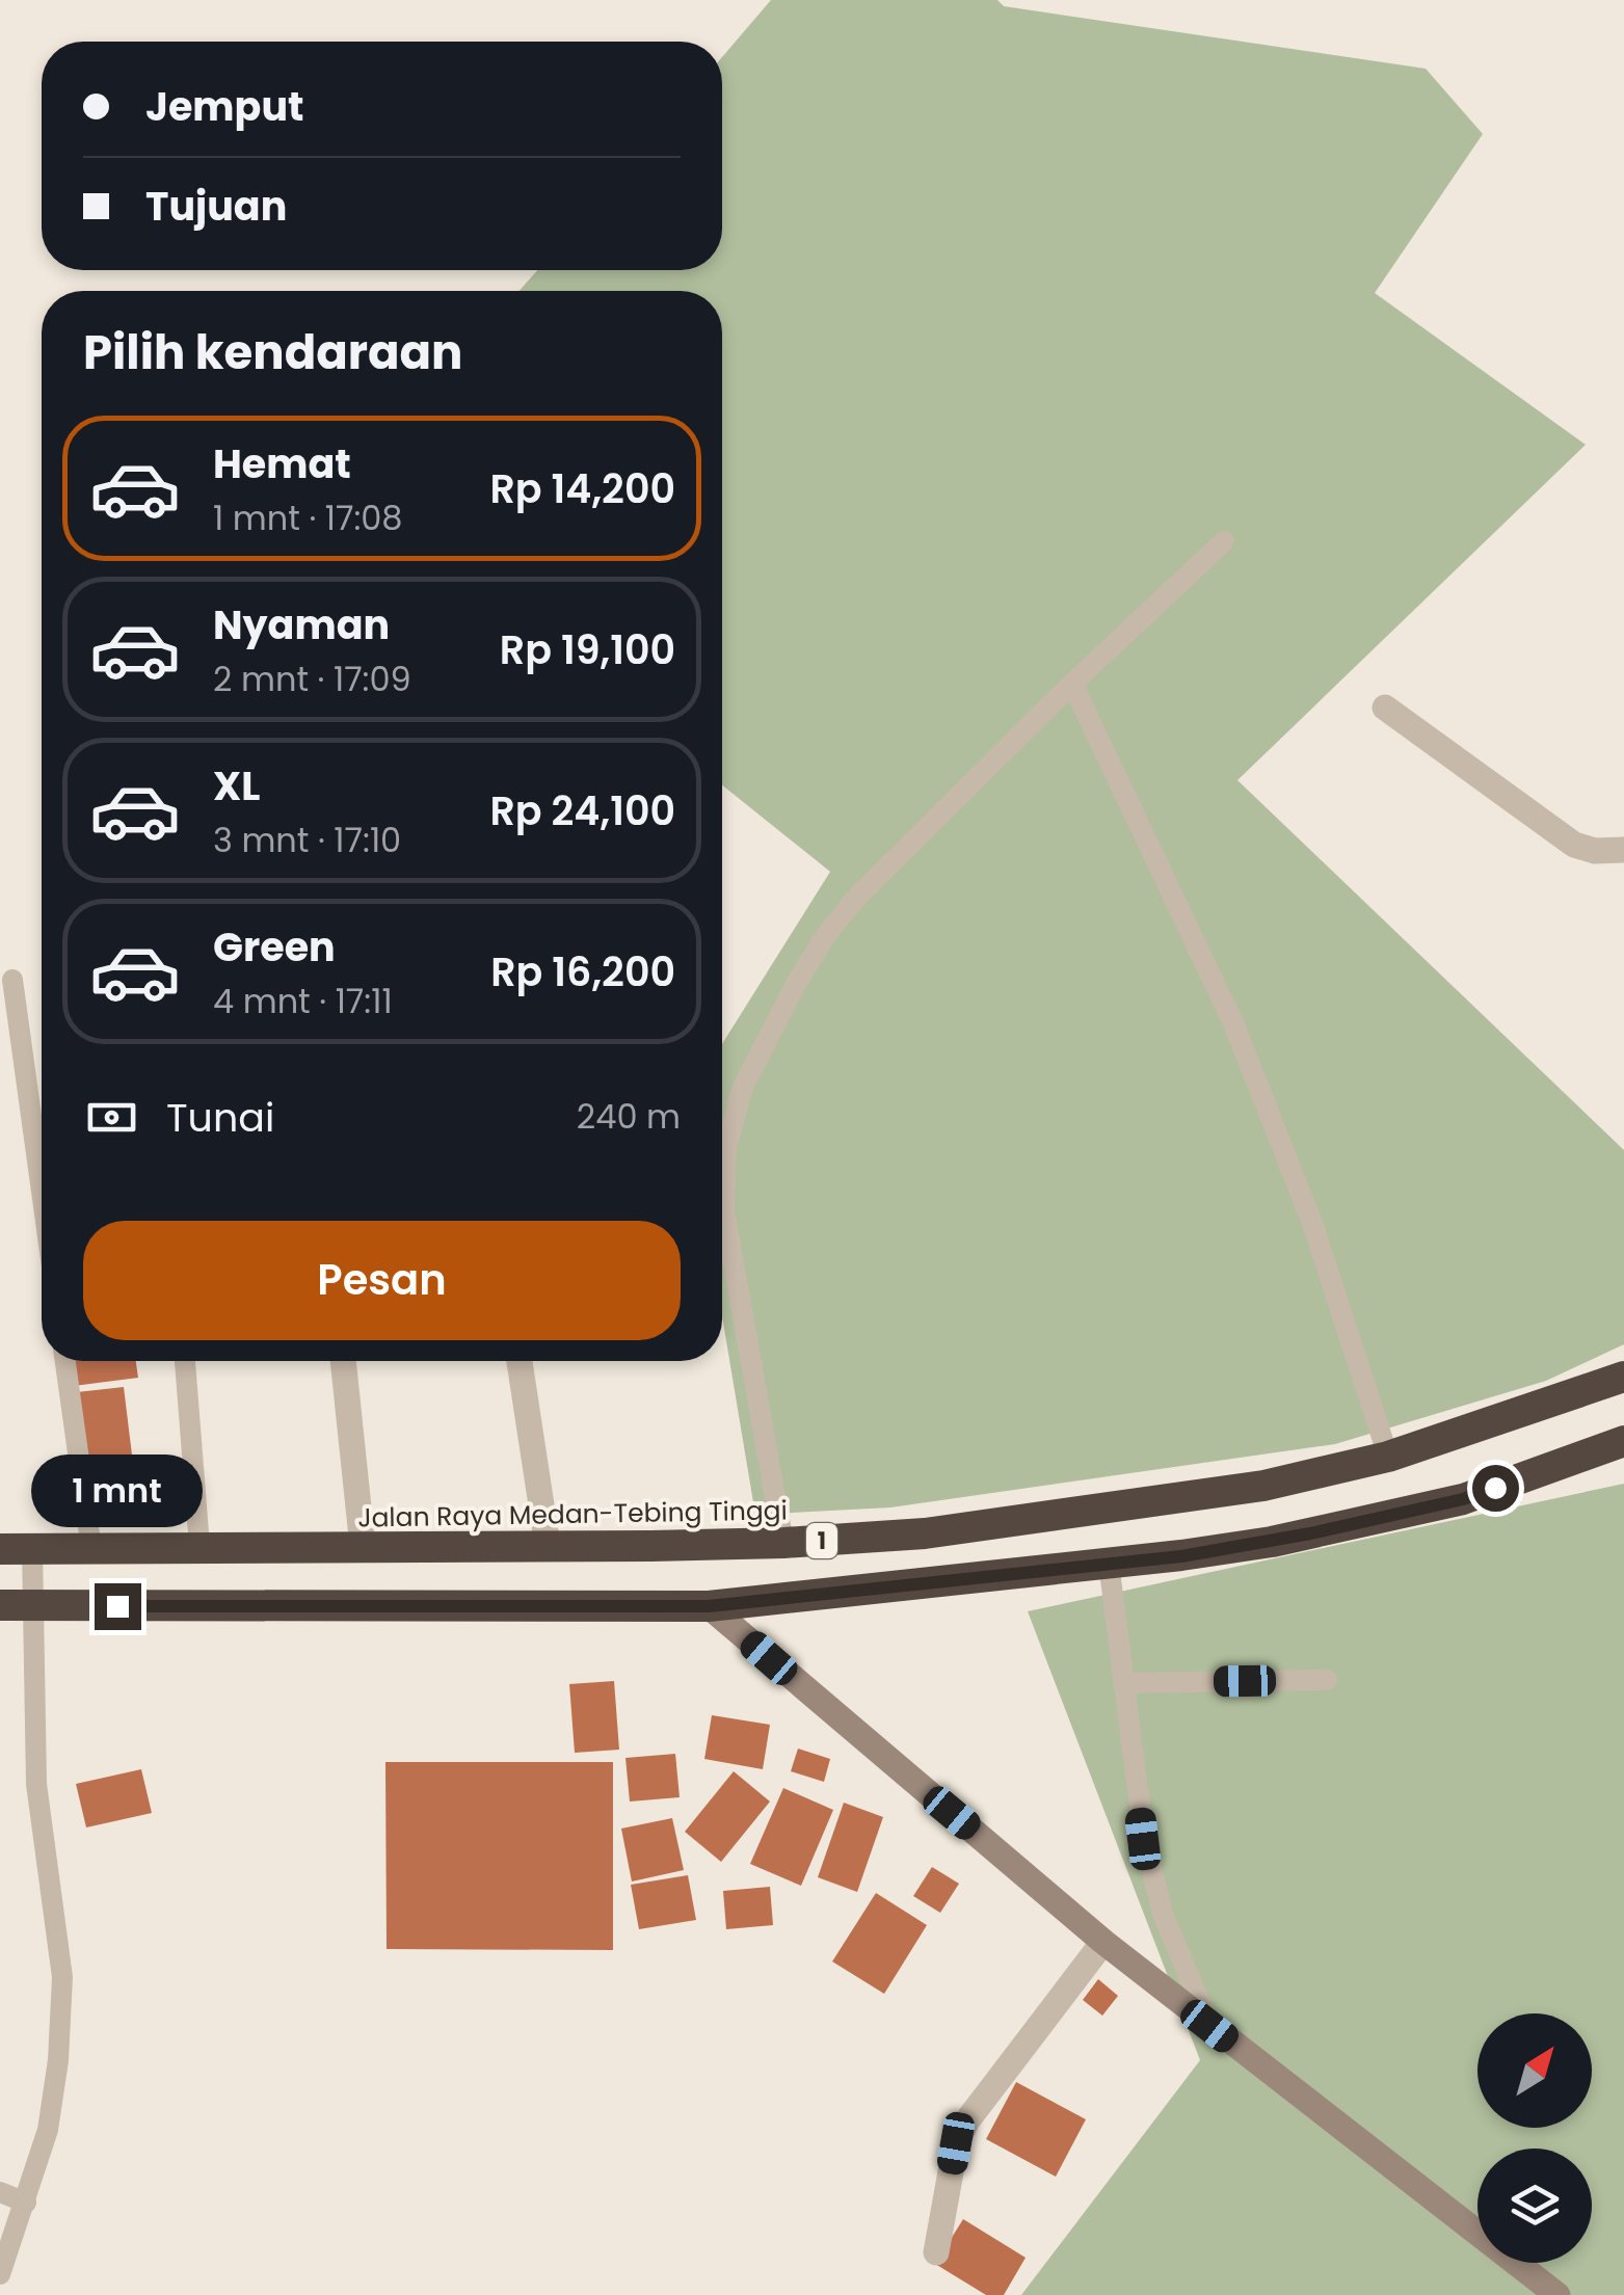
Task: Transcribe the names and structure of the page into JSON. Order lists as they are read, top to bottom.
{
  "streets": {
    "highway": ["Jalan Raya Medan-Tebing Tinggi", "1"]
  },
  "north": "top right",
  "page": {
    "banner": ["Jemput", "Tujuan"],
    "heading": "Pilih kendaraan",
    "list": [
      {
        "name": "Hemat",
        "note": "1 mnt · 17:08",
        "value": "Rp 14,200"
      },
      {
        "name": "Nyaman",
        "note": "2 mnt · 17:09",
        "value": "Rp 19,100"
      },
      {
        "name": "XL",
        "note": "3 mnt · 17:10",
        "value": "Rp 24,100"
      },
      {
        "name": "Green",
        "note": "4 mnt · 17:11",
        "value": "Rp 16,200"
      }
    ],
    "pay": ["Tunai", "240 m"],
    "buttons": "Pesan",
    "bubble": "1 mnt"
  }
}
